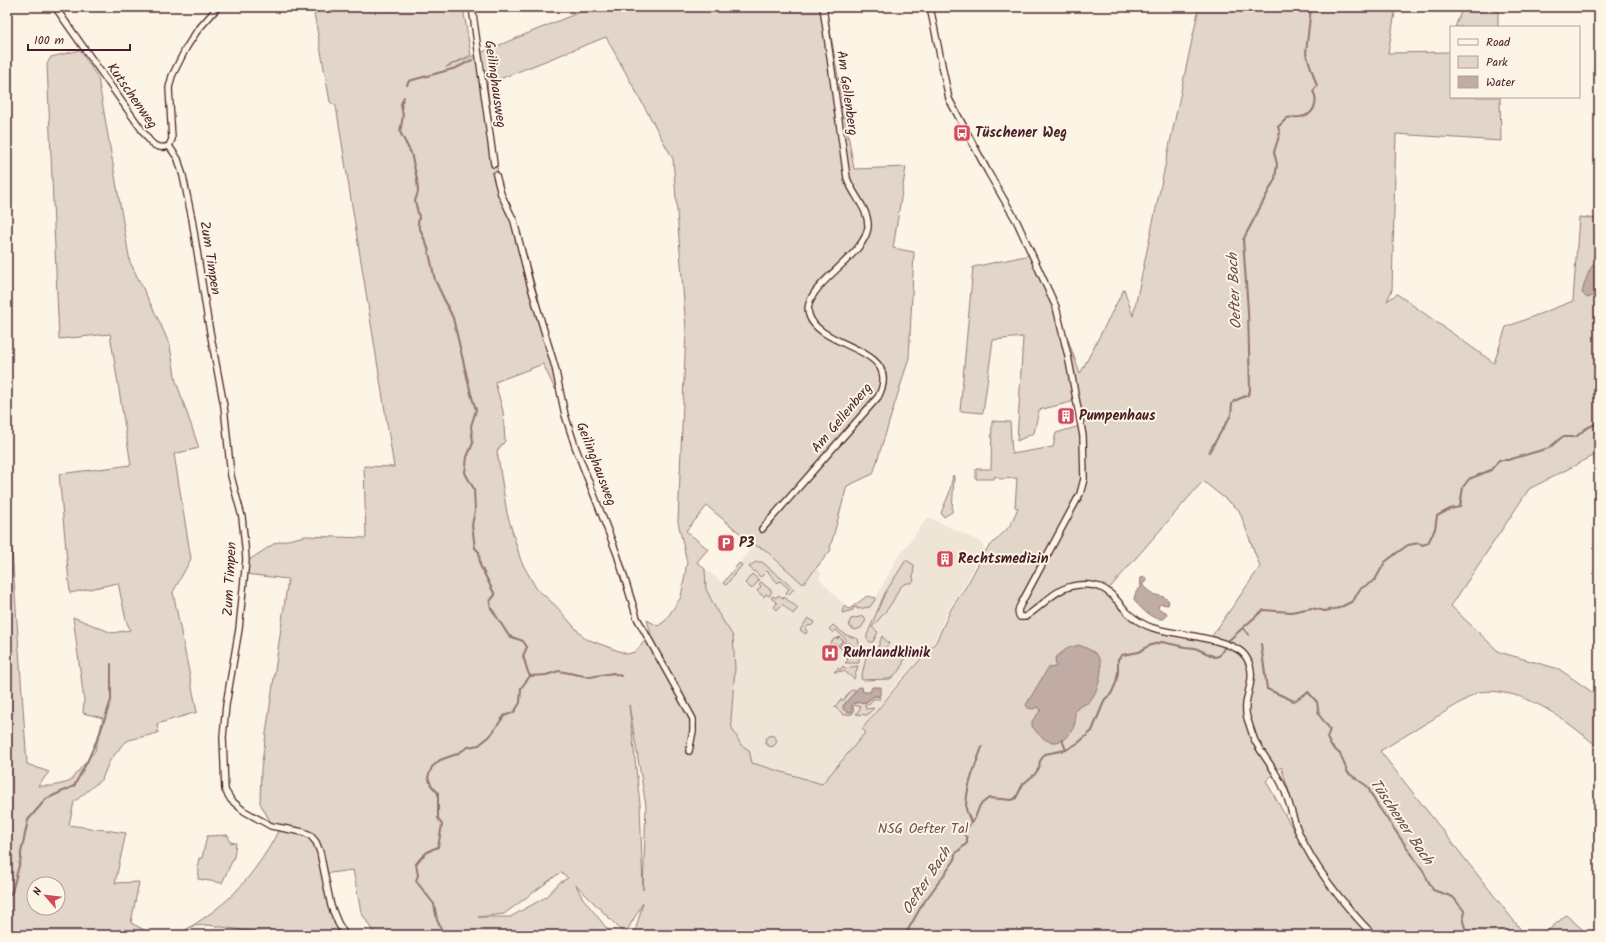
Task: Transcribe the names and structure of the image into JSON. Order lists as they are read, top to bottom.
{
  "streets": {
    "street": [
      "Geilinghausweg",
      "Am Gellenberg",
      "Kutschenweg",
      "Zum Timpen"
    ]
  },
  "crossings": [
    ["Kutschenweg", "Zum Timpen"]
  ],
  "water": ["Oefter Bach", "Tüschener Bach"],
  "parks": ["NSG Oefter Tal"],
  "places": {
    "bus stop": ["Tüschener Weg"],
    "building": ["Pumpenhaus", "Rechtsmedizin"],
    "parking": ["P3"],
    "hospital": ["Ruhrlandklinik"]
  },
  "legend": ["Road", "Park", "Water"],
  "scale_bar": "100 m",
  "north": "top left"
}
